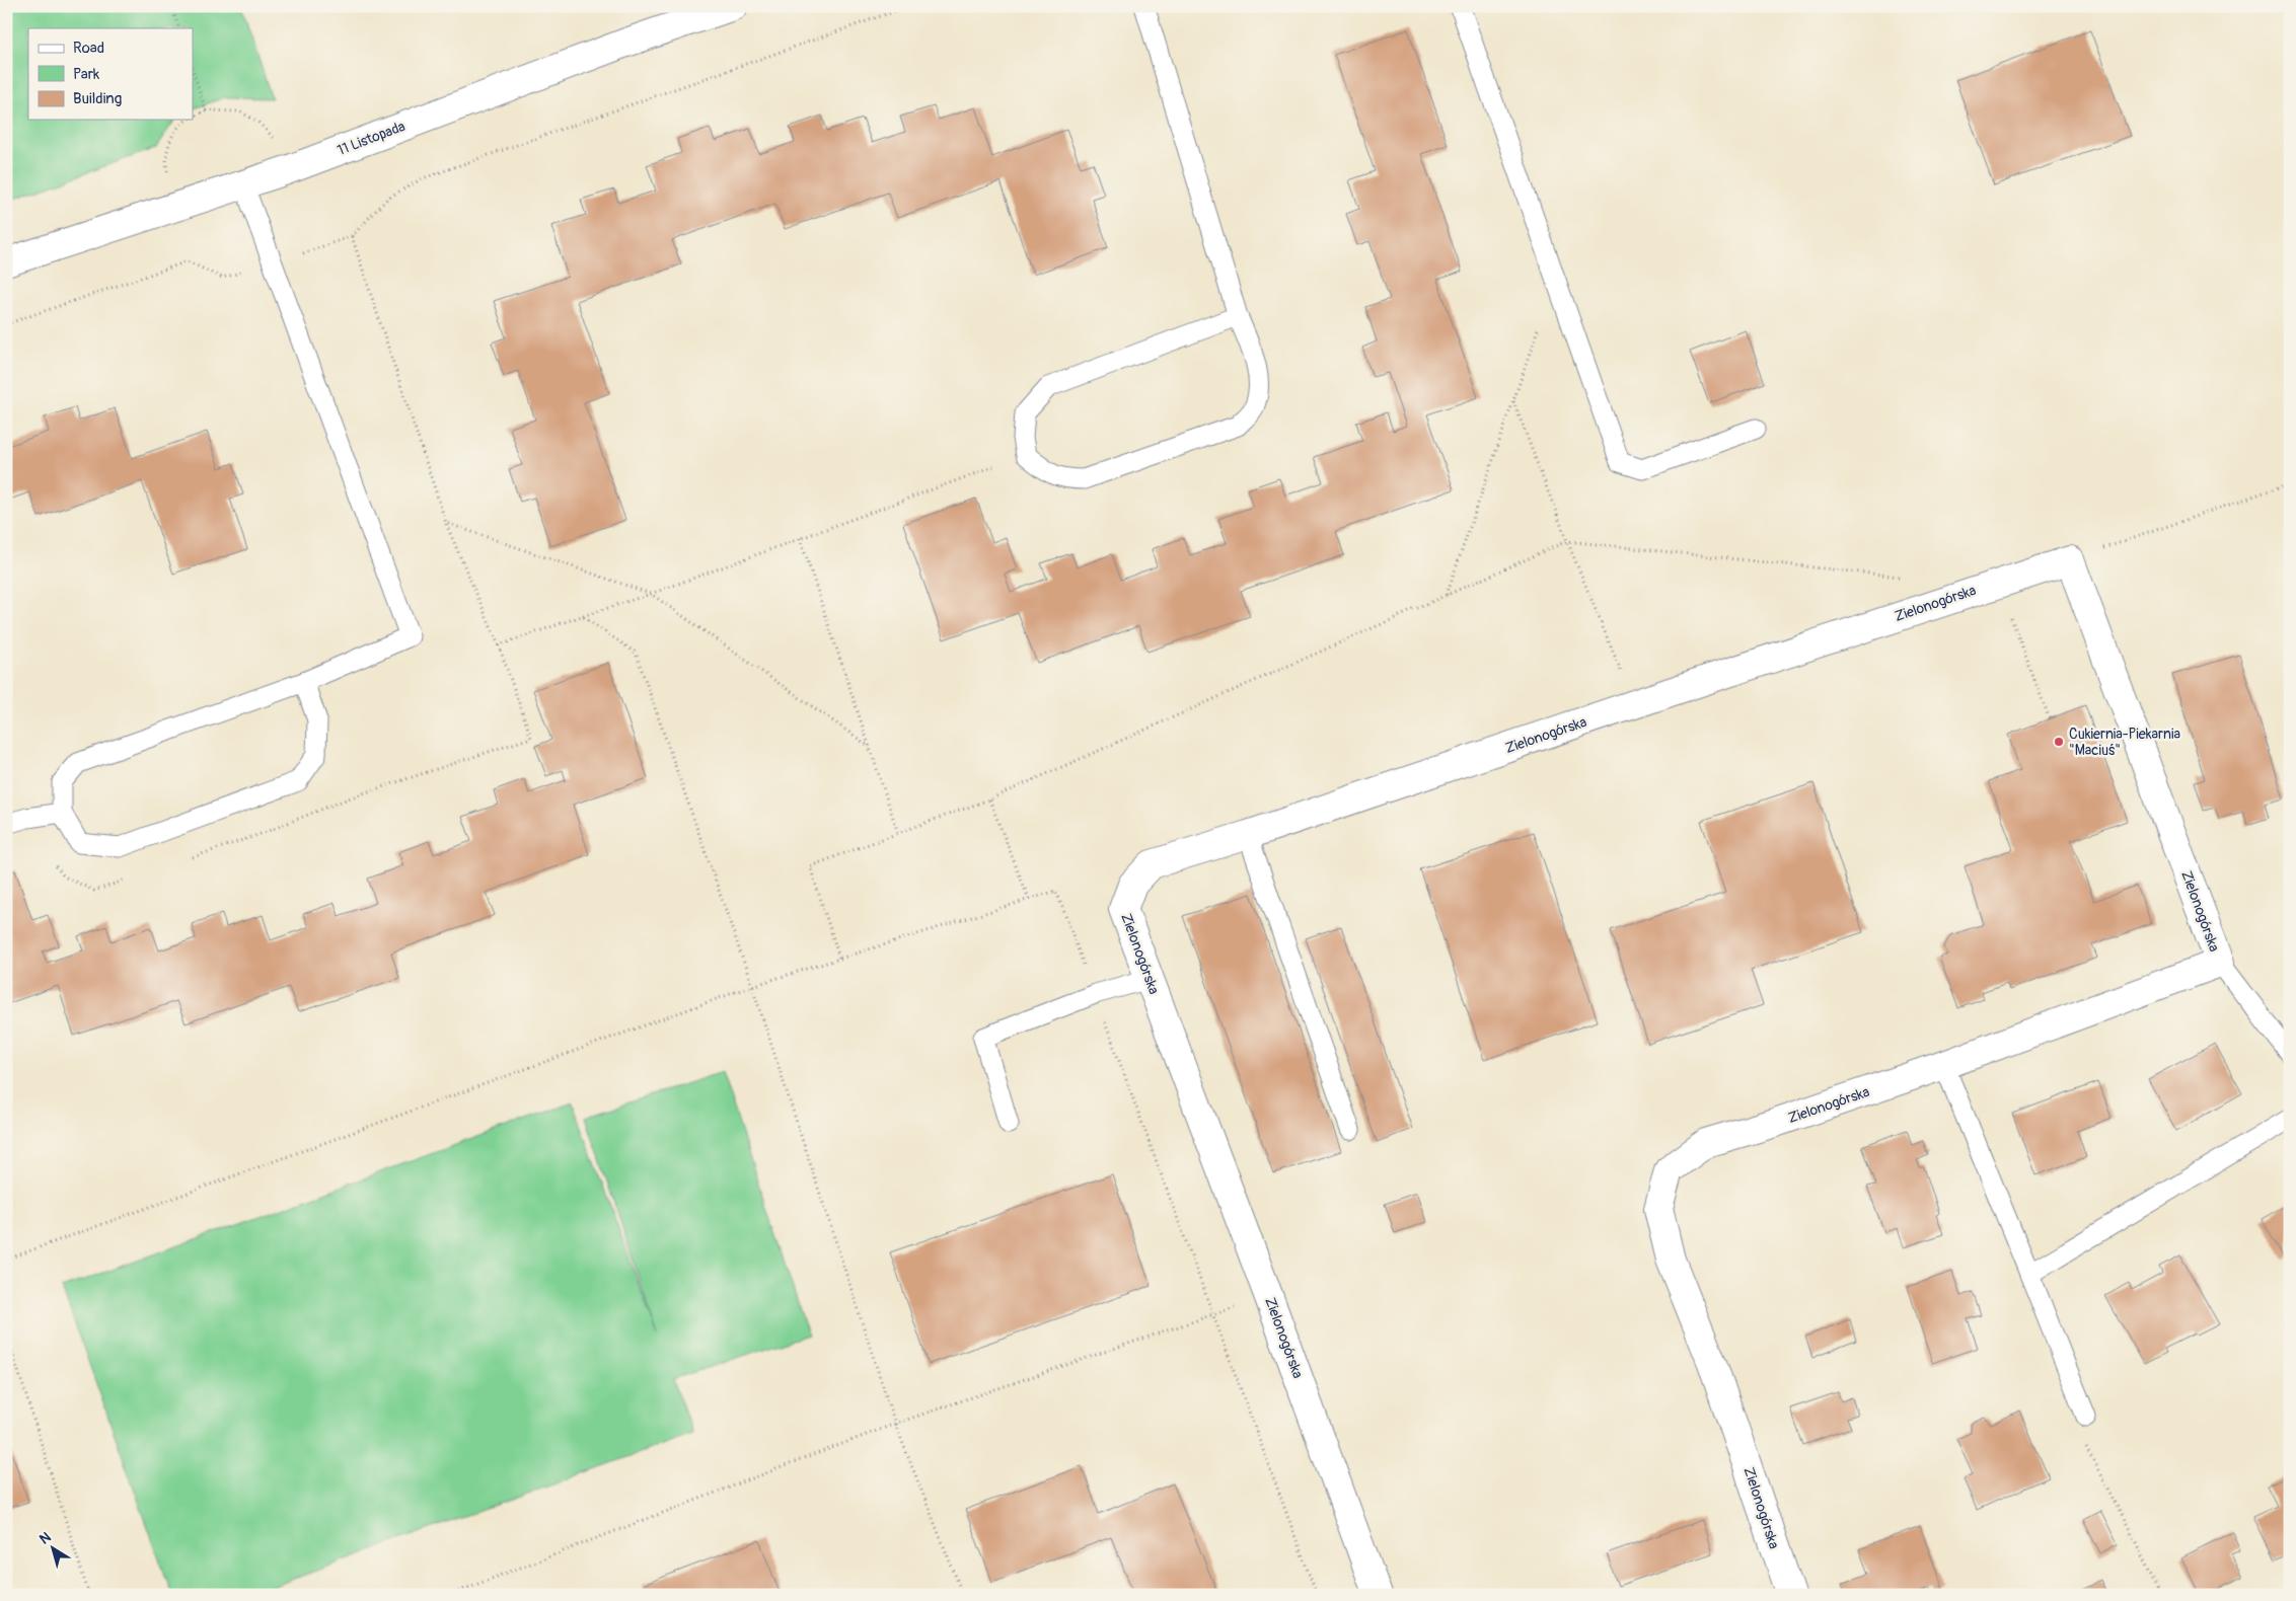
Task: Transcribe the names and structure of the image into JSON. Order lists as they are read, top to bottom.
{
  "streets": {
    "street": ["11 Listopada", "Zielonogórska"]
  },
  "places": ["Cukiernia-Piekarnia \"Maciuś\""],
  "legend": ["Road", "Park", "Building"],
  "north": "top left"
}
